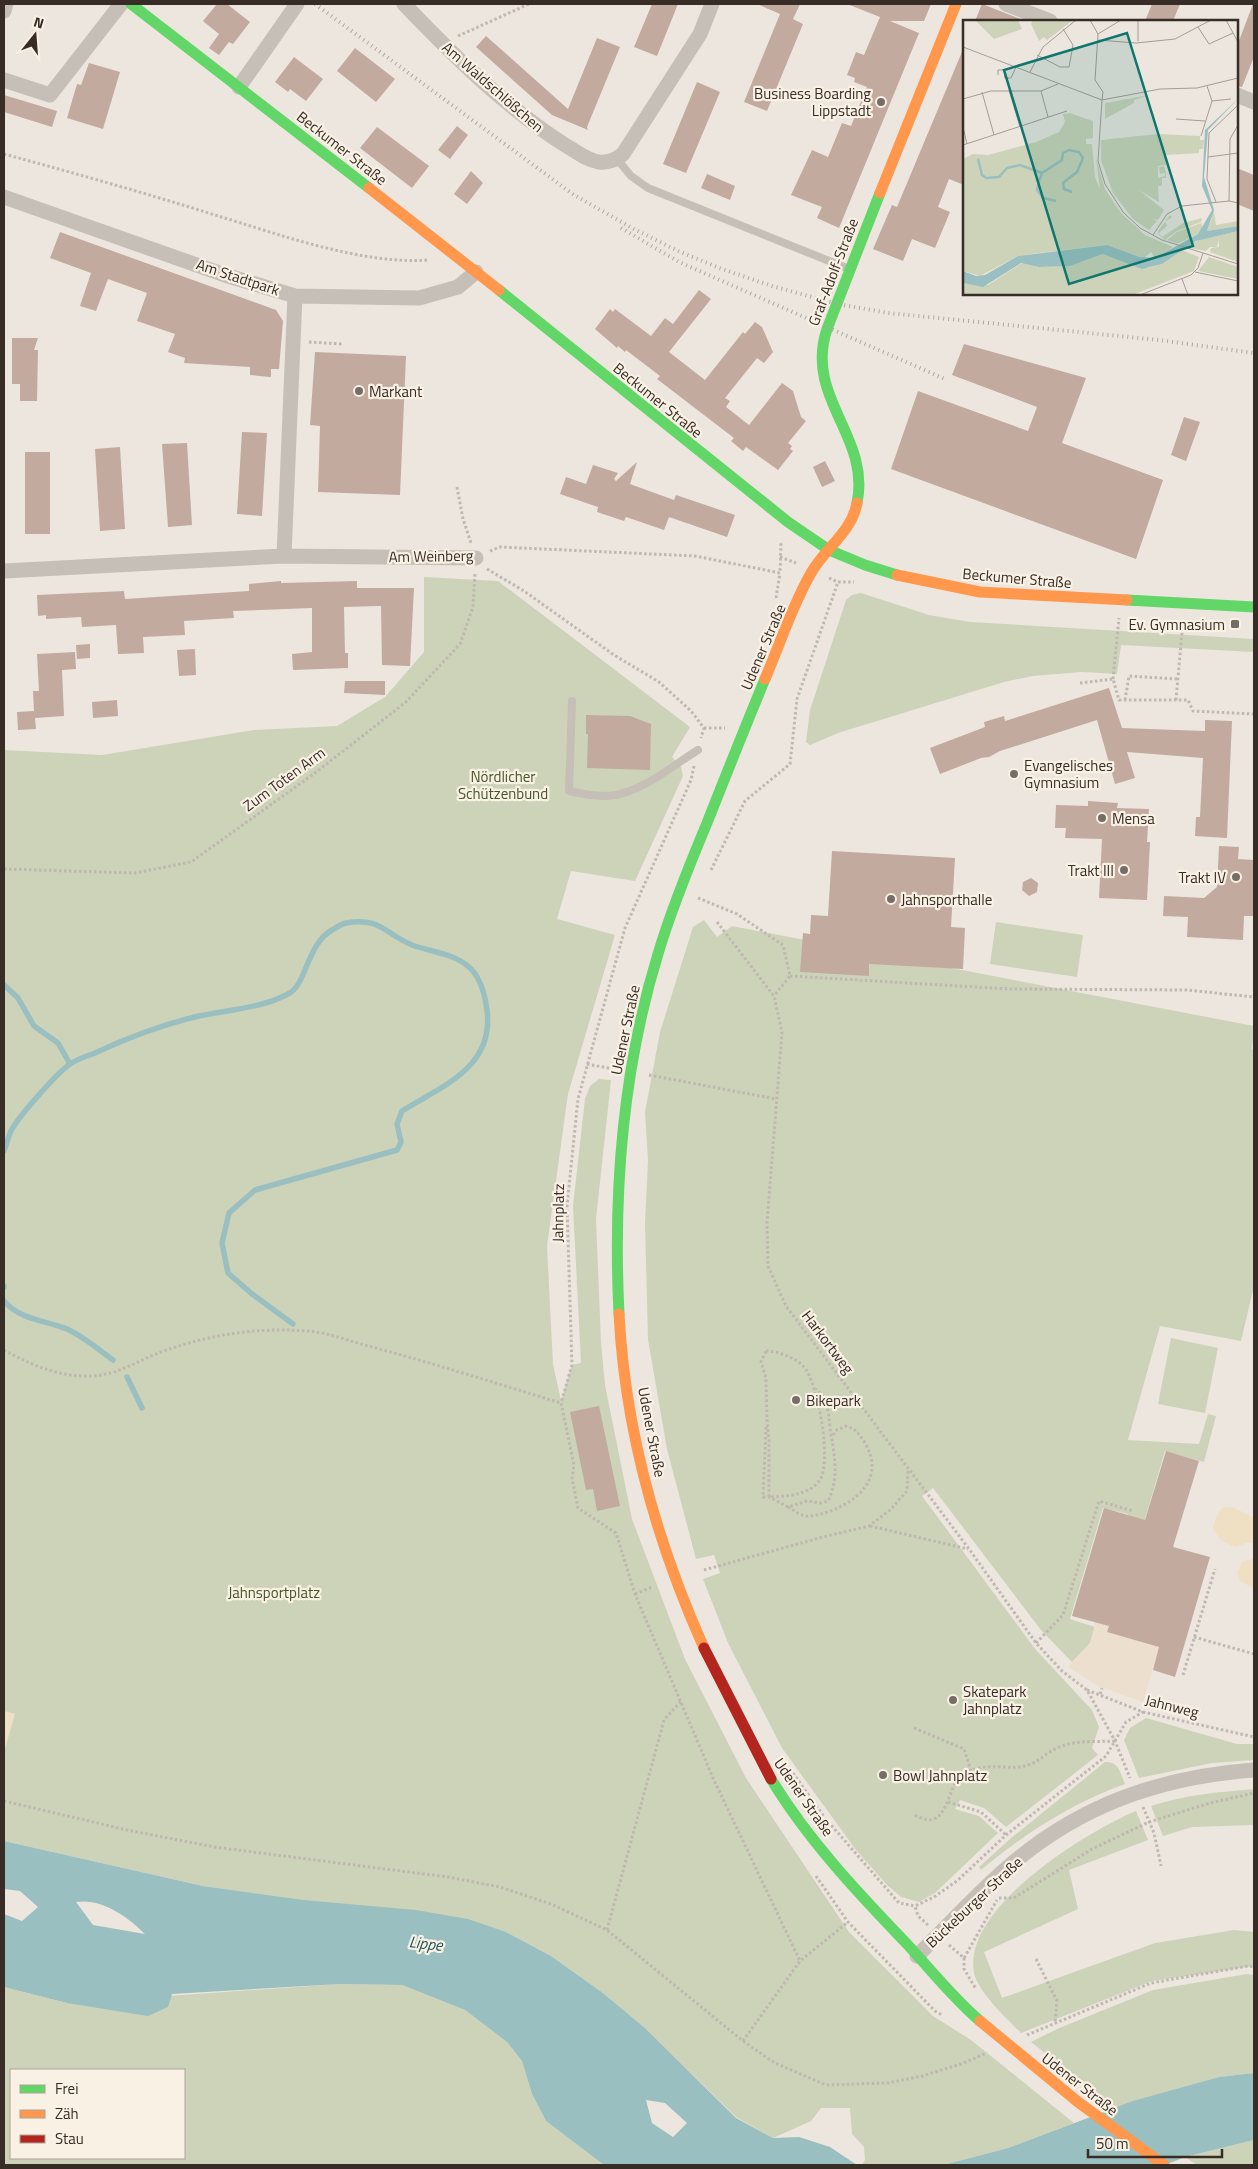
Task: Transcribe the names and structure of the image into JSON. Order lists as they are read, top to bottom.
{
  "streets": {
    "main road": ["Beckumer Straße", "Graf-Adolf-Straße", "Udener Straße"],
    "street": [
      "Am Waldschlößchen",
      "Am Stadtpark",
      "Am Weinberg",
      "Bückeburger Straße"
    ],
    "path": [
      "Zum Toten Arm",
      "Jahnplatz",
      "Harkortweg",
      "Jahnweg"
    ]
  },
  "crossings": [
    ["Beckumer Straße", "Graf-Adolf-Straße"],
    ["Beckumer Straße", "Am Stadtpark"],
    ["Beckumer Straße", "Udener Straße"],
    ["Graf-Adolf-Straße", "Udener Straße"],
    ["Am Weinberg", "Zum Toten Arm"],
    ["Udener Straße", "Bückeburger Straße"],
    ["Harkortweg", "Jahnweg"]
  ],
  "water": ["Lippe"],
  "parks": ["Nördlicher Schützenbund", "Jahnsportplatz"],
  "places": {
    "other": [
      "Business Boarding Lippstadt",
      "Markant",
      "Evangelisches Gymnasium",
      "Mensa",
      "Trakt III",
      "Trakt IV",
      "Jahnsporthalle",
      "Bikepark",
      "Skatepark Jahnplatz",
      "Bowl Jahnplatz"
    ],
    "transit": ["Ev. Gymnasium"]
  },
  "legend": ["Frei", "Zäh", "Stau"],
  "scale_bar": "50 m",
  "north": "top"
}
